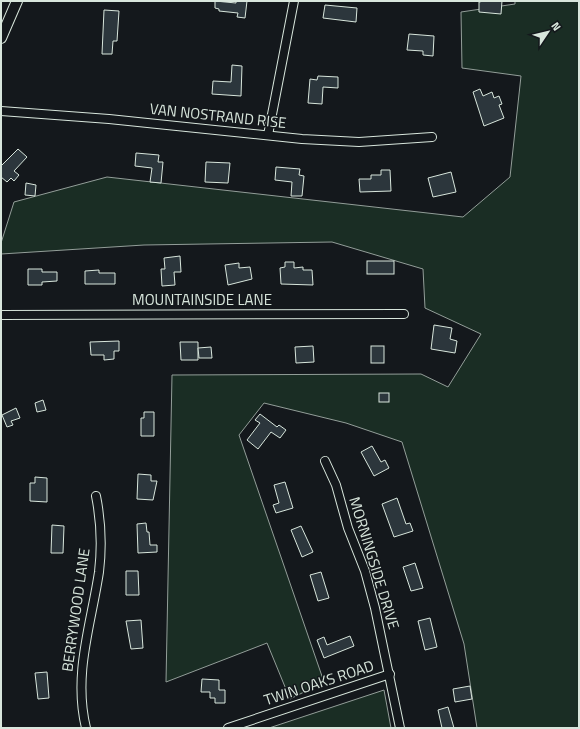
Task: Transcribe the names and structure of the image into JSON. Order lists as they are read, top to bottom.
{
  "streets": {
    "street": [
      "VAN NOSTRAND RISE",
      "MOUNTAINSIDE LANE",
      "MORNINGSIDE DRIVE",
      "BERRYWOOD LANE",
      "TWIN OAKS ROAD"
    ]
  },
  "crossings": [
    ["MORNINGSIDE DRIVE", "TWIN OAKS ROAD"]
  ],
  "north": "top right"
}
